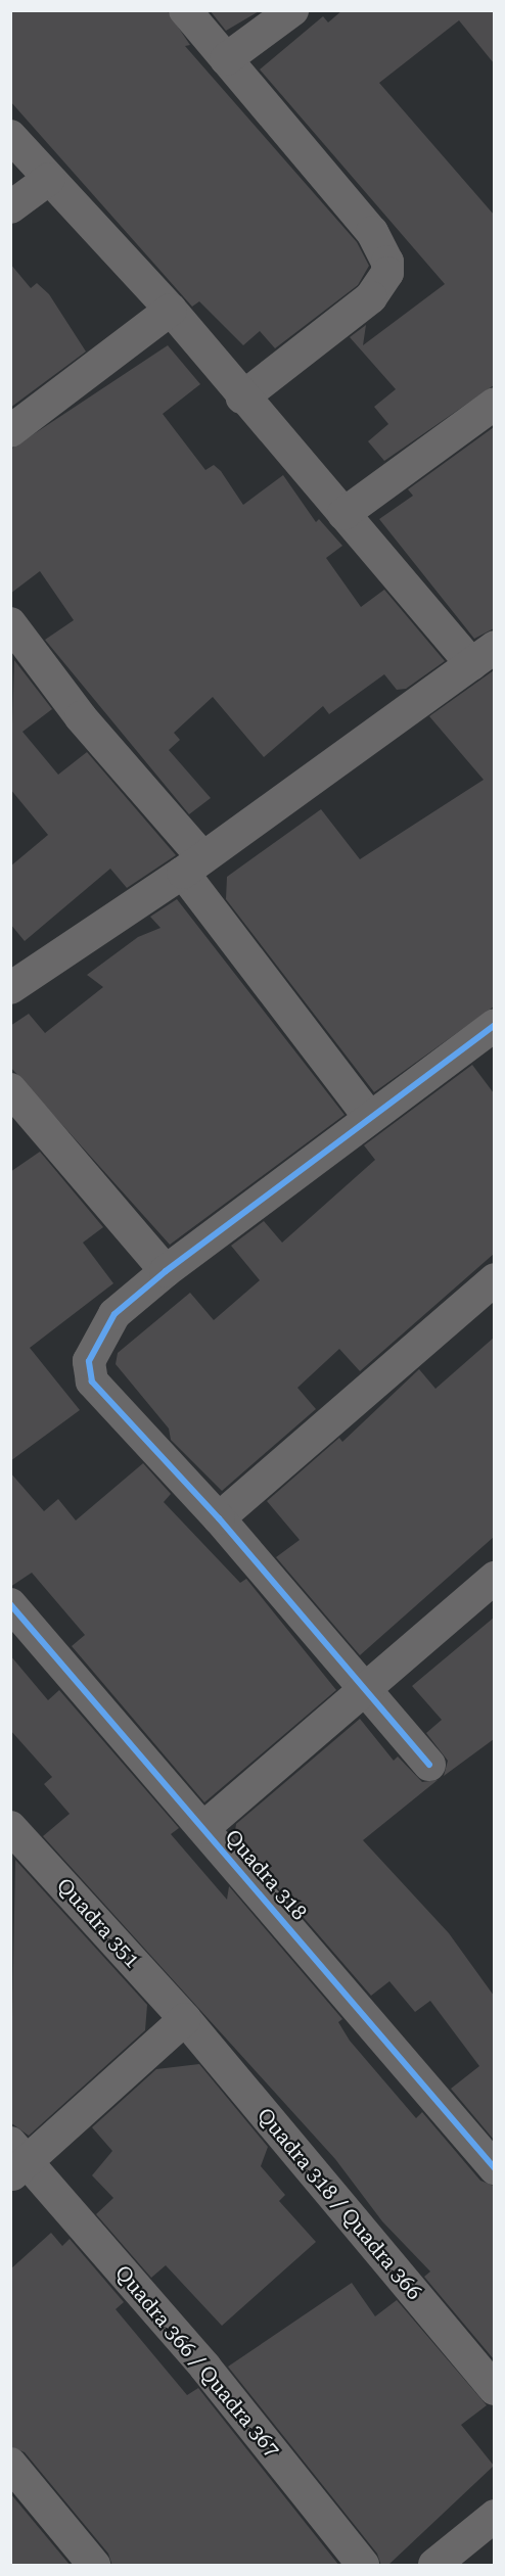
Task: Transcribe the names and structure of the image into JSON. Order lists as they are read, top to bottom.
{
  "streets": {
    "street": [
      "Quadra 318",
      "Quadra 351",
      "Quadra 318 / Quadra 366",
      "Quadra 366 / Quadra 367"
    ]
  },
  "crossings": [
    ["Quadra 351", "Quadra 318 / Quadra 366"]
  ]
}
